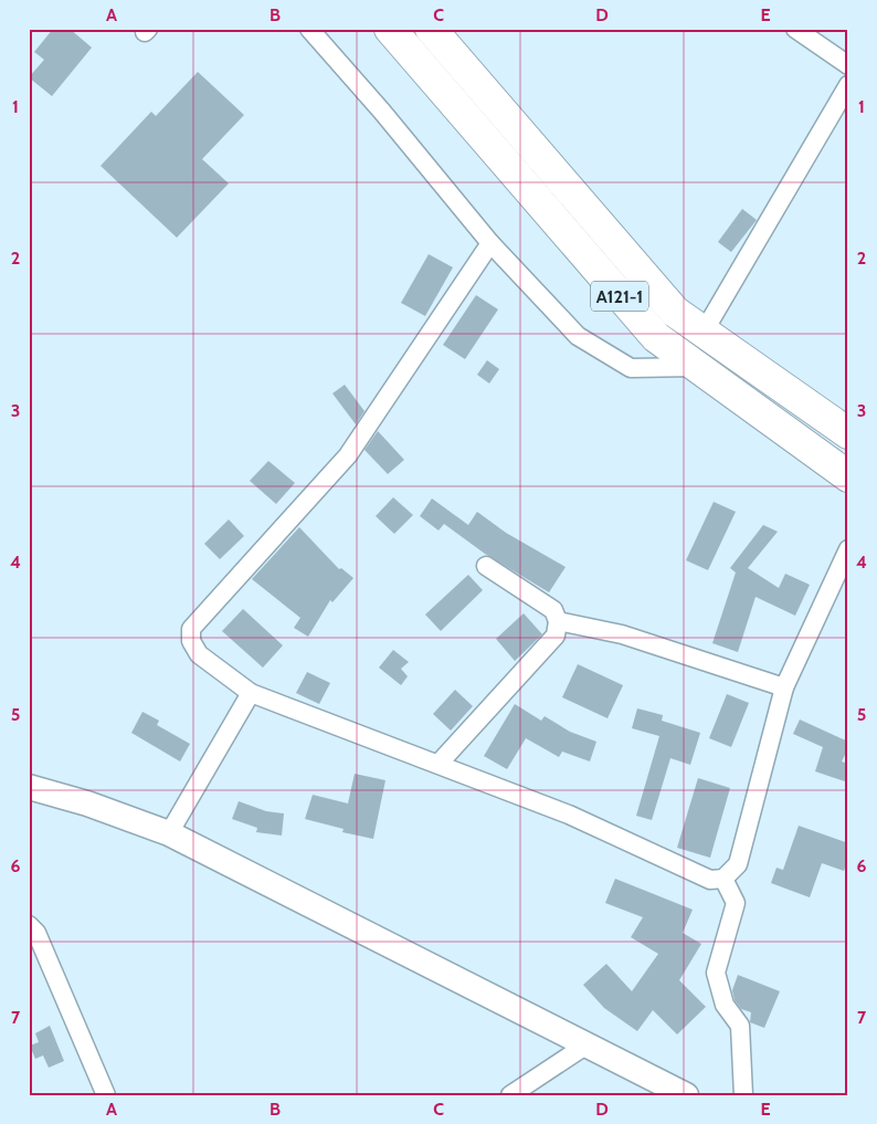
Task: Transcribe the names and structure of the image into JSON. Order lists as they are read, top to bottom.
{
  "streets": {
    "highway": ["A121-1"]
  },
  "grid": {
    "columns": [
      "A",
      "B",
      "C",
      "D",
      "E"
    ],
    "rows": [
      "1",
      "2",
      "3",
      "4",
      "5",
      "6",
      "7"
    ]
  }
}
